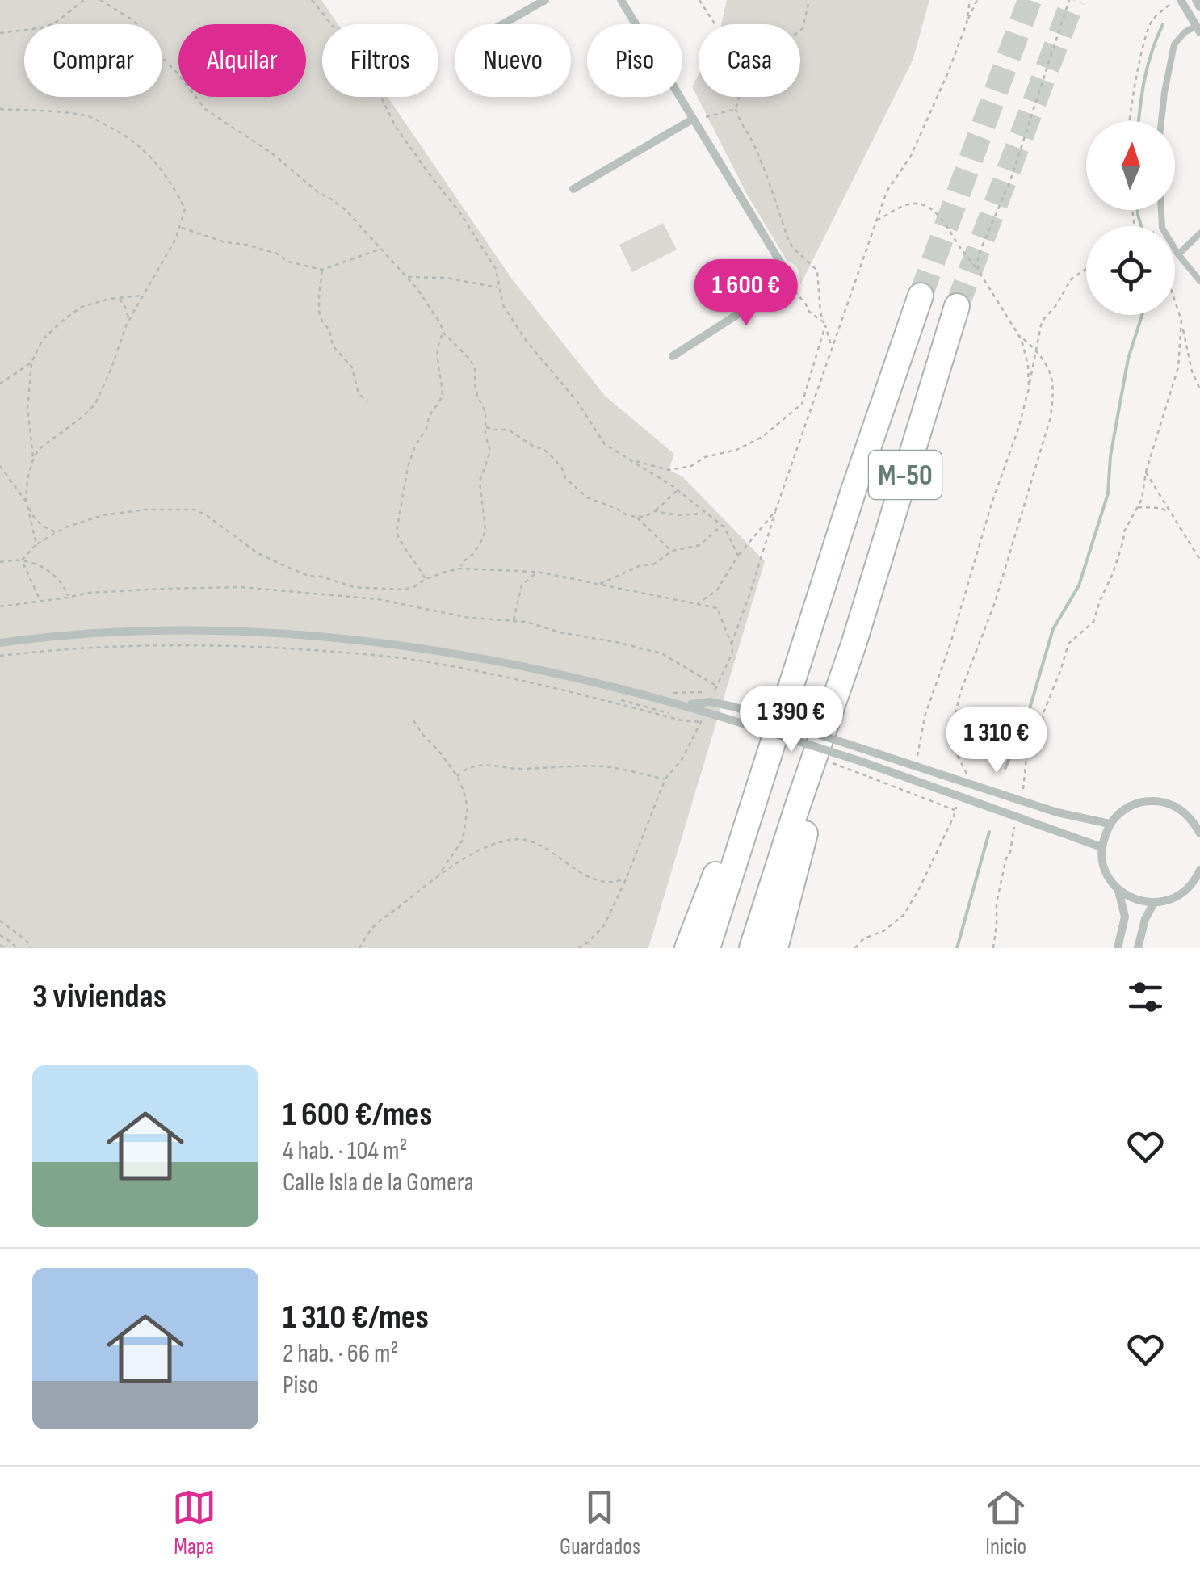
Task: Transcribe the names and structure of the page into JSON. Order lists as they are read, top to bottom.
{
  "streets": {
    "highway": ["M-50"]
  },
  "north": "top",
  "page": {
    "chip": [
      "Comprar",
      "Alquilar",
      "Filtros",
      "Nuevo",
      "Piso",
      "Casa"
    ],
    "price": ["1 600 €", "1 390 €", "1 310 €"],
    "heading": "3 viviendas",
    "list": [
      {
        "name": "1 600 €/mes",
        "note": "4 hab. · 104 m² · Calle Isla de la Gomera"
      },
      {
        "name": "1 310 €/mes",
        "note": "2 hab. · 66 m² · Piso"
      }
    ],
    "tabs": ["Mapa", "Guardados", "Inicio"]
  }
}
